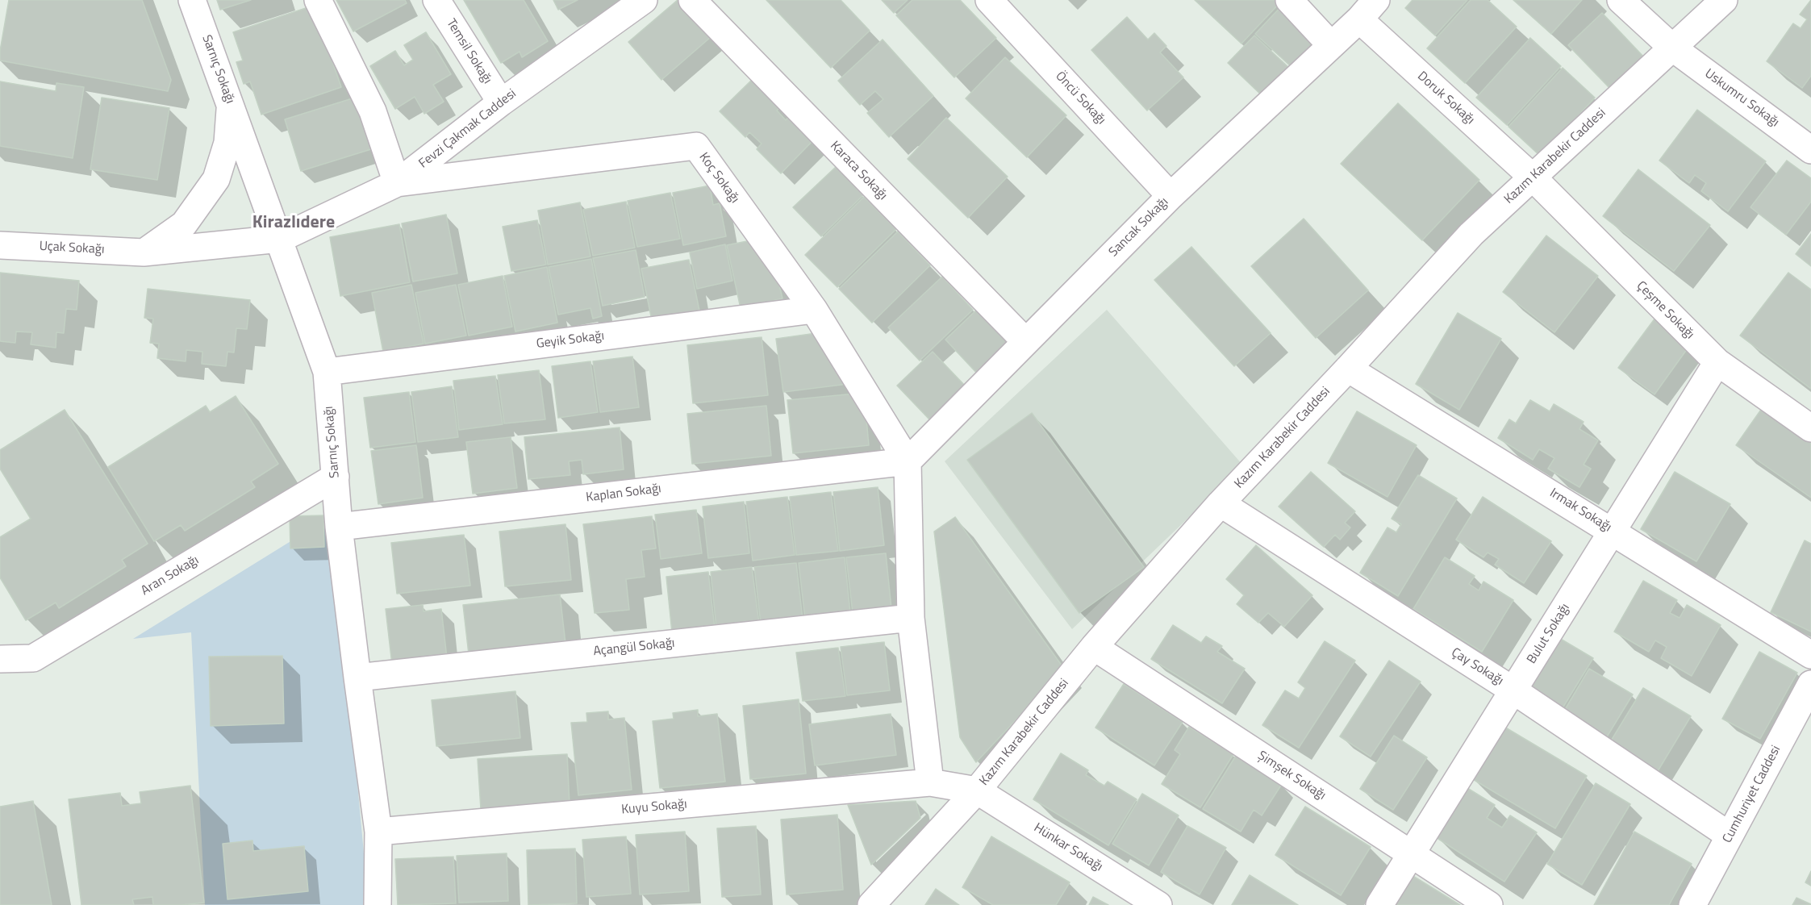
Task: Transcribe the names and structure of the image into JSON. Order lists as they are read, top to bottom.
{
  "streets": {
    "street": [
      "Temsil Sokağı",
      "Sarnıç Sokağı",
      "Öncü Sokağı",
      "Doruk Sokağı",
      "Uskumru Sokağı",
      "Fevzi Çakmak Caddesi",
      "Kazım Karabekir Caddesi",
      "Karaca Sokağı",
      "Koç Sokağı",
      "Sancak Sokağı",
      "Uçak Sokağı",
      "Çeşme Sokağı",
      "Geyik Sokağı",
      "Kaplan Sokağı",
      "Irmak Sokağı",
      "Aran Sokağı",
      "Bulut Sokağı",
      "Açangül Sokağı",
      "Çay Sokağı",
      "Şimşek Sokağı",
      "Cumhuriyet Caddesi",
      "Kuyu Sokağı",
      "Hünkar Sokağı"
    ]
  },
  "crossings": [
    ["Temsil Sokağı", "Fevzi Çakmak Caddesi"],
    ["Sarnıç Sokağı", "Fevzi Çakmak Caddesi"],
    ["Sarnıç Sokağı", "Uçak Sokağı"],
    ["Sarnıç Sokağı", "Geyik Sokağı"],
    ["Sarnıç Sokağı", "Kaplan Sokağı"],
    ["Sarnıç Sokağı", "Aran Sokağı"],
    ["Sarnıç Sokağı", "Açangül Sokağı"],
    ["Sarnıç Sokağı", "Kuyu Sokağı"],
    ["Öncü Sokağı", "Sancak Sokağı"],
    ["Doruk Sokağı", "Kazım Karabekir Caddesi"],
    ["Doruk Sokağı", "Sancak Sokağı"],
    ["Doruk Sokağı", "Çeşme Sokağı"],
    ["Uskumru Sokağı", "Kazım Karabekir Caddesi"],
    ["Fevzi Çakmak Caddesi", "Koç Sokağı"],
    ["Fevzi Çakmak Caddesi", "Uçak Sokağı"],
    ["Kazım Karabekir Caddesi", "Çeşme Sokağı"],
    ["Kazım Karabekir Caddesi", "Irmak Sokağı"],
    ["Kazım Karabekir Caddesi", "Çay Sokağı"],
    ["Kazım Karabekir Caddesi", "Şimşek Sokağı"],
    ["Kazım Karabekir Caddesi", "Kuyu Sokağı"],
    ["Kazım Karabekir Caddesi", "Hünkar Sokağı"],
    ["Karaca Sokağı", "Sancak Sokağı"],
    ["Koç Sokağı", "Sancak Sokağı"],
    ["Koç Sokağı", "Geyik Sokağı"],
    ["Koç Sokağı", "Kaplan Sokağı"],
    ["Sancak Sokağı", "Kaplan Sokağı"],
    ["Çeşme Sokağı", "Bulut Sokağı"],
    ["Irmak Sokağı", "Bulut Sokağı"],
    ["Bulut Sokağı", "Çay Sokağı"],
    ["Bulut Sokağı", "Şimşek Sokağı"],
    ["Çay Sokağı", "Cumhuriyet Caddesi"],
    ["Kuyu Sokağı", "Hünkar Sokağı"]
  ],
  "districts": ["Kirazlıdere"]
}
